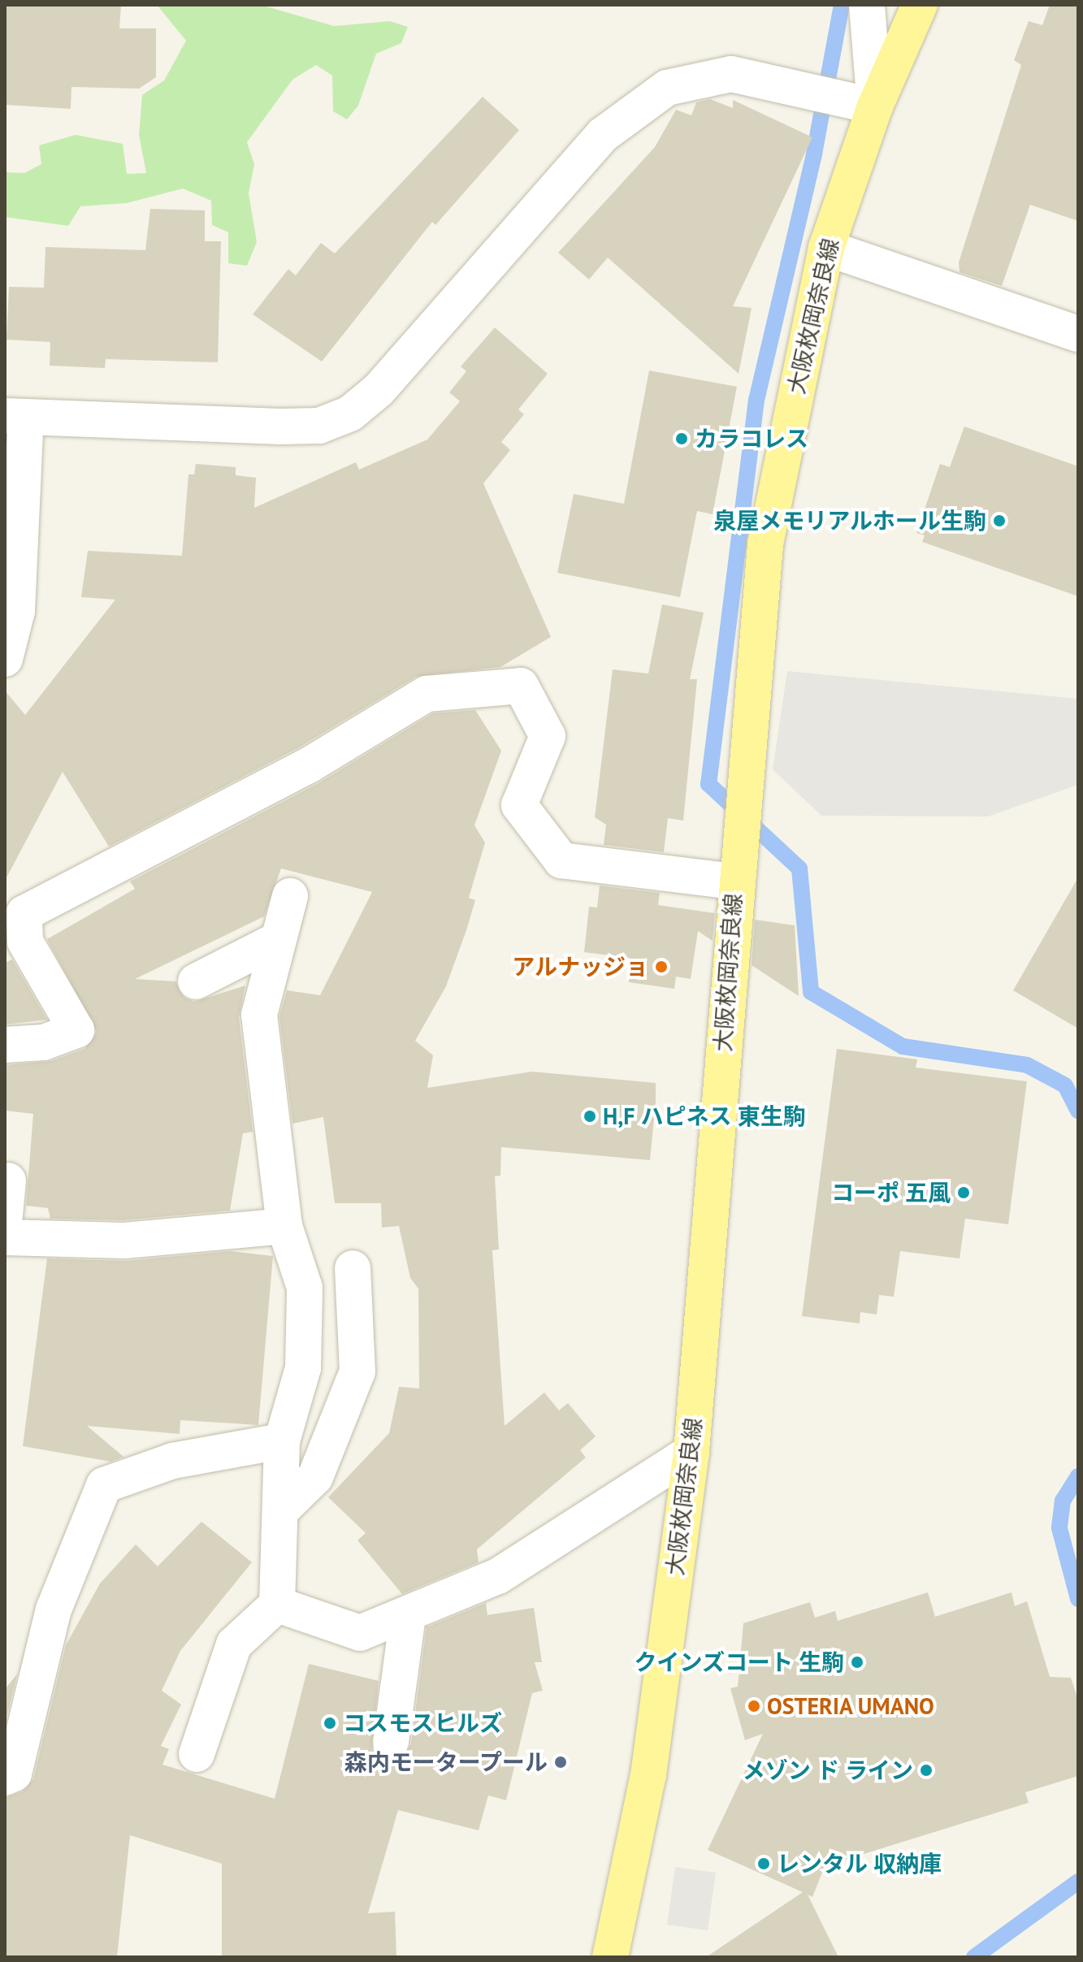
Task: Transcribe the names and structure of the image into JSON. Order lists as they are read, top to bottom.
{
  "streets": {
    "main road": ["大阪枚岡奈良線"]
  },
  "places": [
    "カラコレス",
    "泉屋メモリアルホール生駒",
    "アルナッジョ",
    "H,F ハピネス 東生駒",
    "コーポ 五風",
    "クインズコート 生駒",
    "OSTERIA UMANO",
    "コスモスヒルズ",
    "森内モータープール",
    "メゾン ド ライン",
    "レンタル 収納庫"
  ]
}
